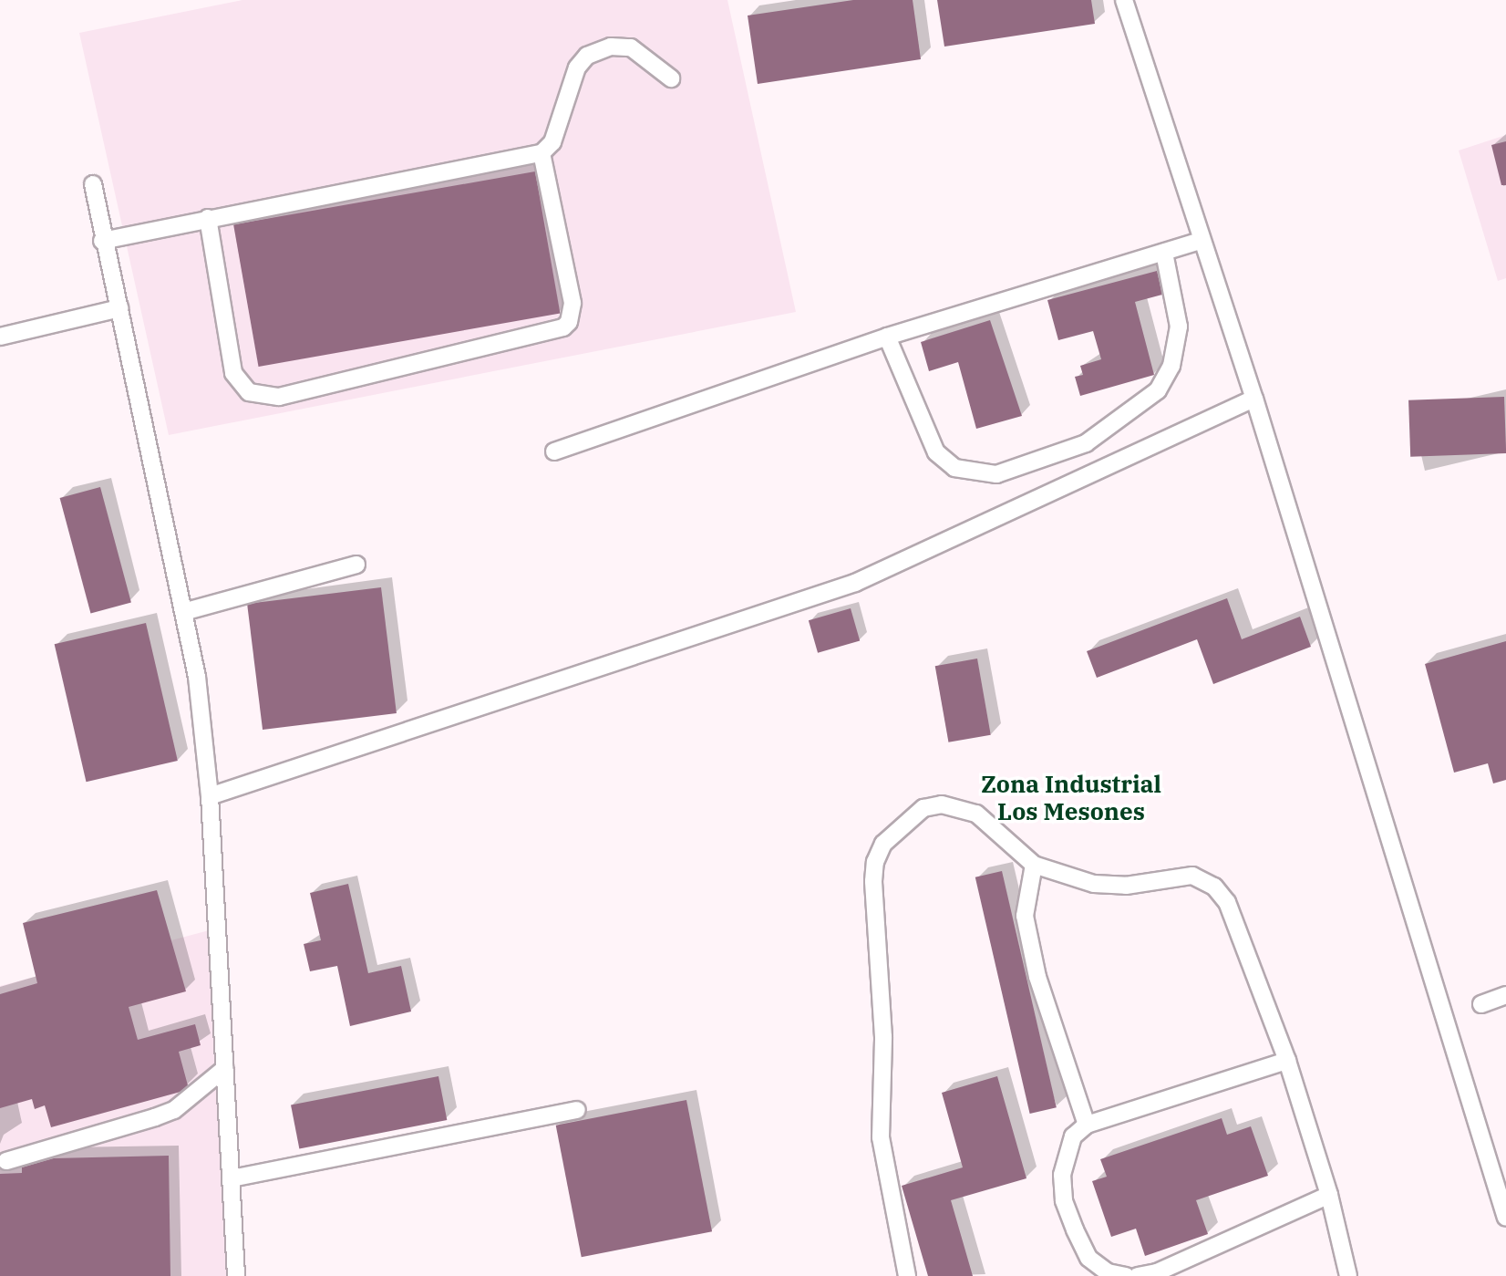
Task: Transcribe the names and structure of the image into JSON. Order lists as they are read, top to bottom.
{
  "districts": ["Zona Industrial Los Mesones"]
}
